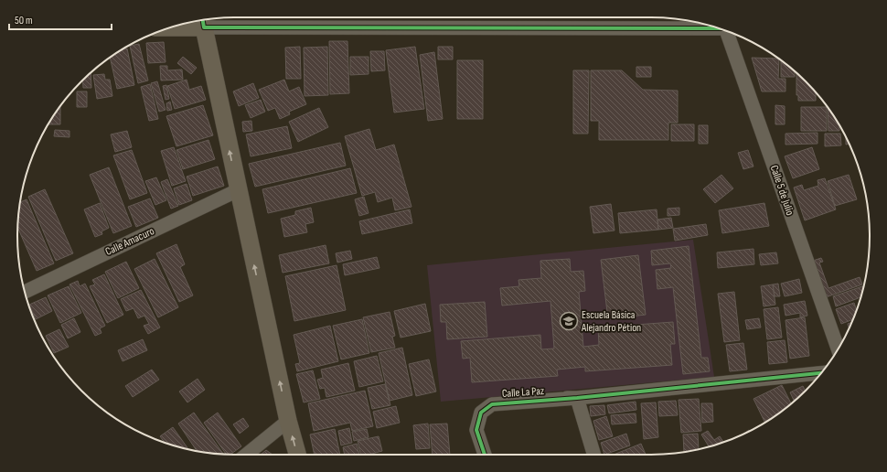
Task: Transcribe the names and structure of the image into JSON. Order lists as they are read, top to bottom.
{
  "streets": {
    "street": ["Calle 5 de Julio", "Calle Amacuro", "Calle La Paz"]
  },
  "places": {
    "school or university": ["Escuela Básica Alejandro Pétion"]
  },
  "scale_bar": "50 m"
}
